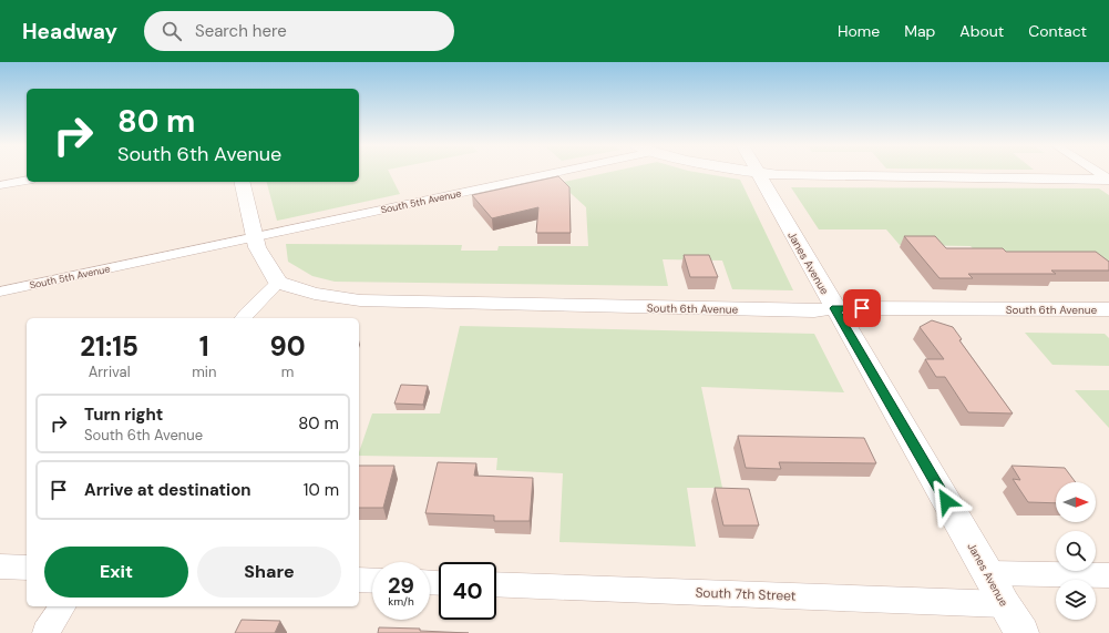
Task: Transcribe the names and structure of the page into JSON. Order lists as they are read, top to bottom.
{
  "streets": {
    "street": [
      "South 5th Avenue",
      "Janes Avenue",
      "South 6th Avenue",
      "South 7th Street"
    ]
  },
  "crossings": [
    ["South 5th Avenue", "Janes Avenue"],
    ["Janes Avenue", "South 6th Avenue"],
    ["Janes Avenue", "South 7th Street"]
  ],
  "north": "right",
  "page": {
    "header": "Headway",
    "search": "Search here",
    "nav": [
      "Home",
      "Map",
      "About",
      "Contact"
    ],
    "turn": ["80 m", "South 6th Avenue"],
    "eta": [
      "21:15",
      "Arrival",
      "1",
      "min",
      "90",
      "m"
    ],
    "list": [
      {
        "name": "Turn right",
        "note": "South 6th Avenue",
        "value": "80 m"
      },
      {
        "name": "Arrive at destination",
        "value": "10 m"
      }
    ],
    "buttons": ["Exit", "Share"],
    "speed": "29 km/h",
    "limit": "40"
  }
}
